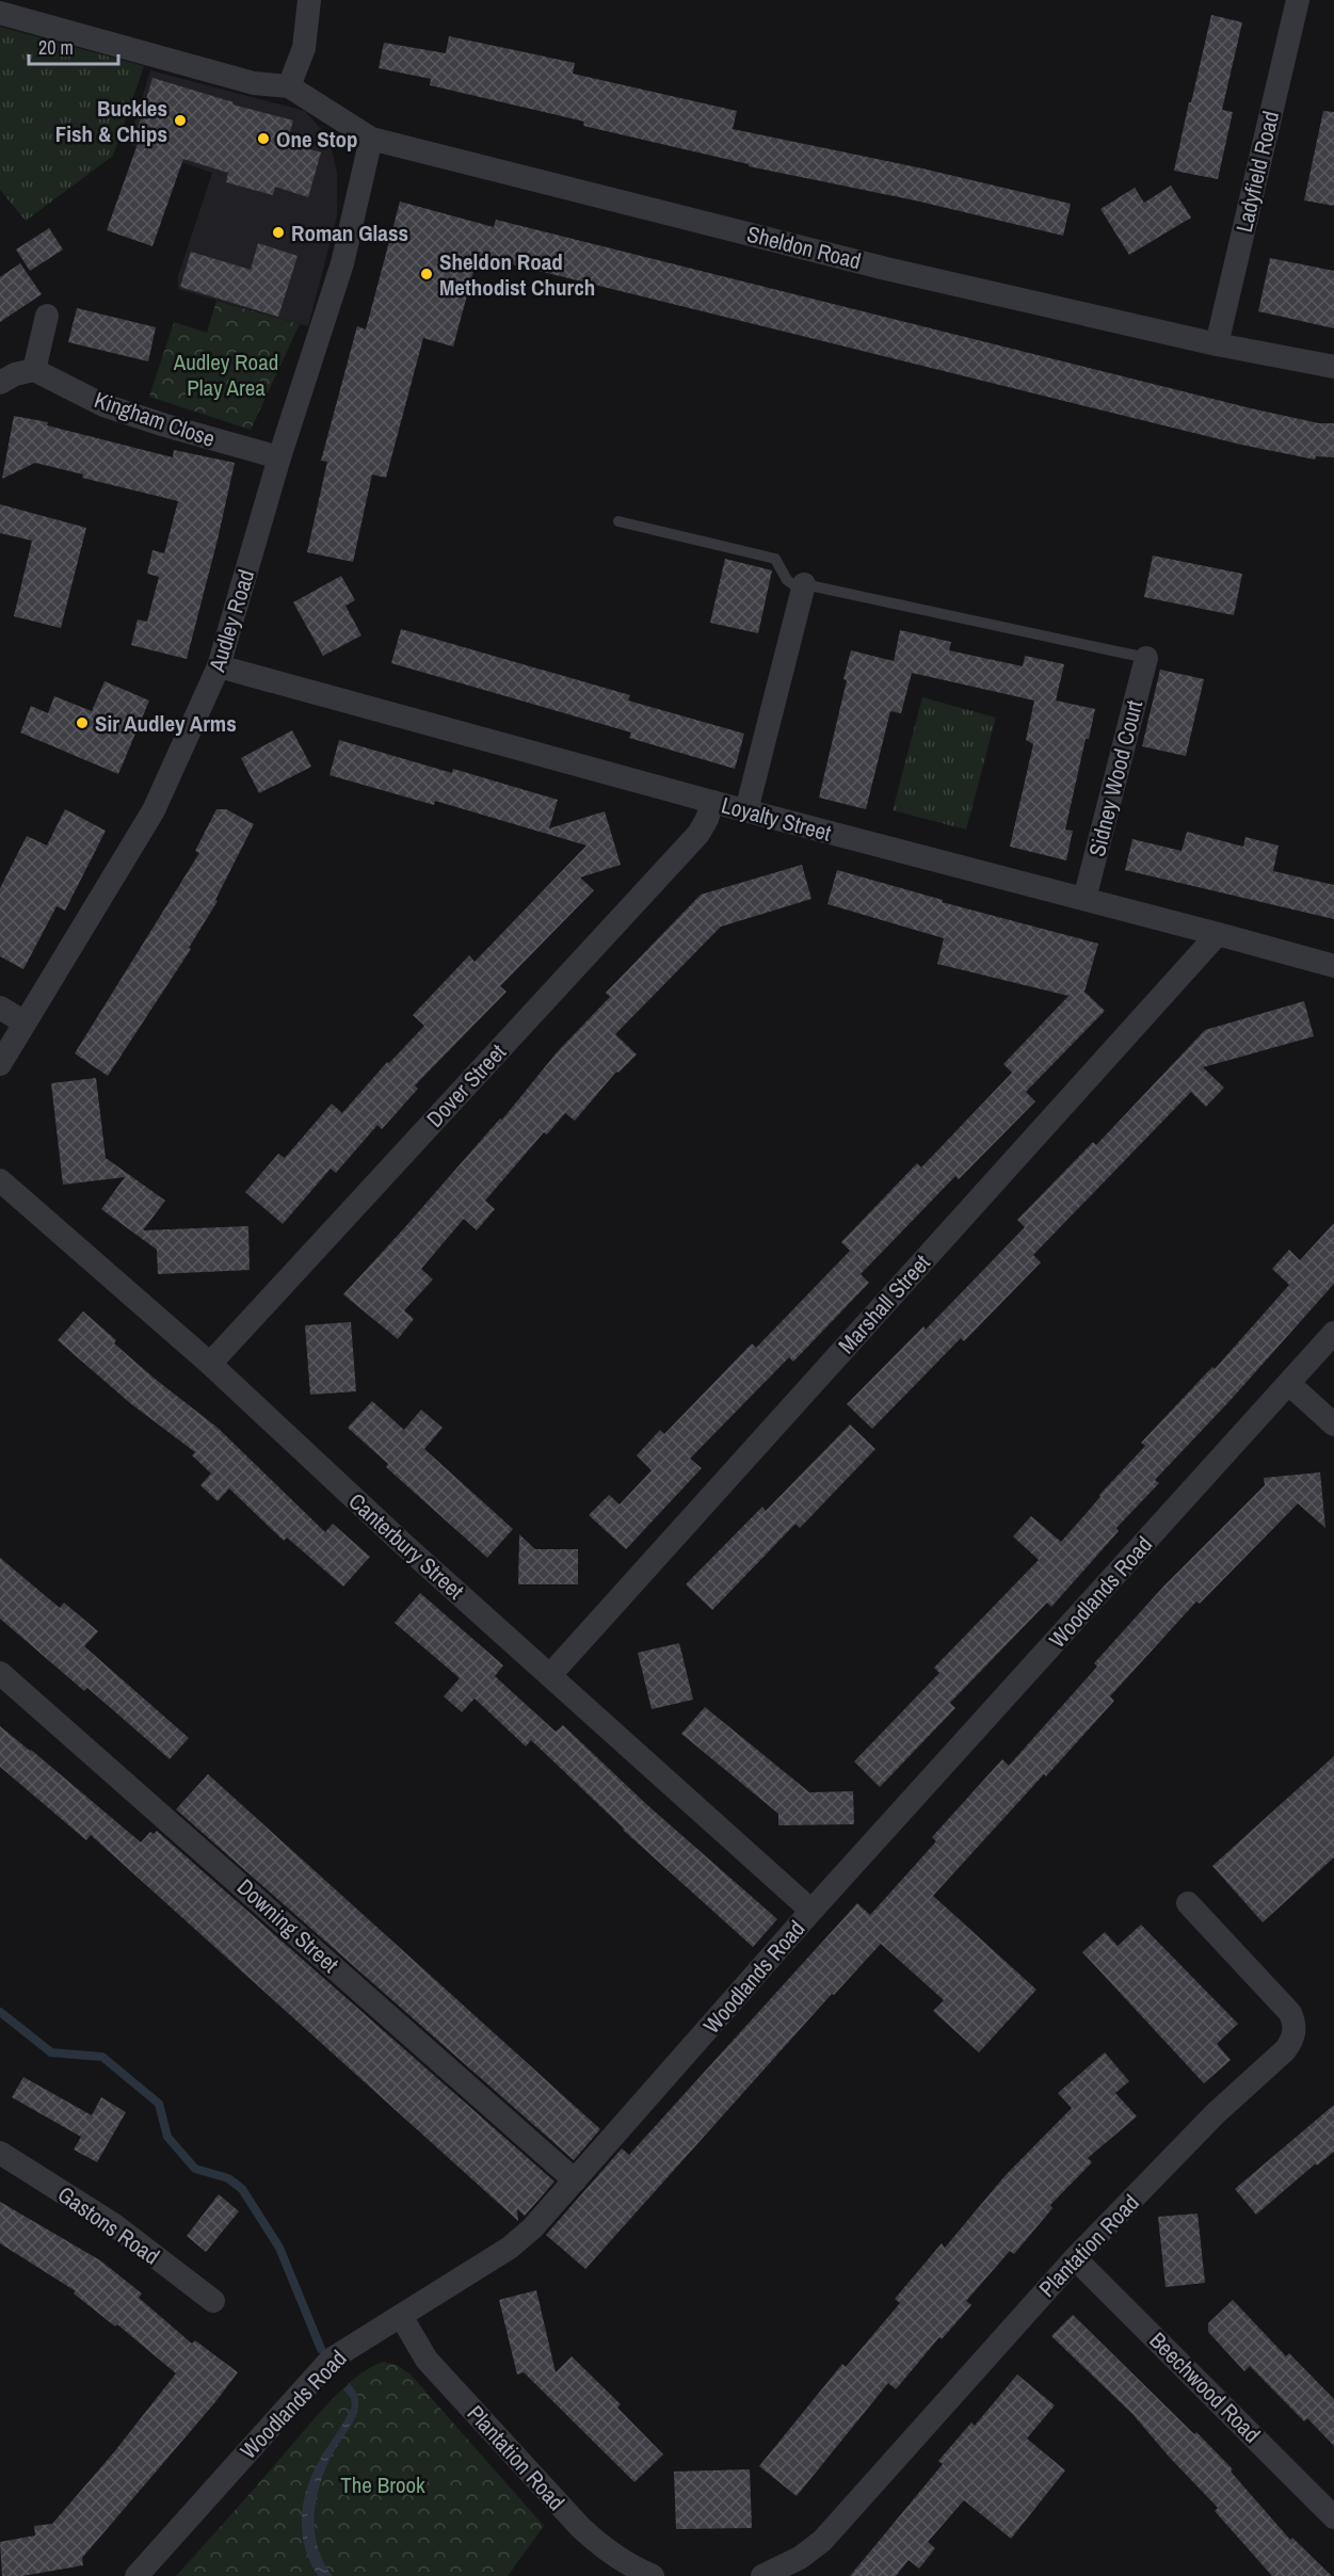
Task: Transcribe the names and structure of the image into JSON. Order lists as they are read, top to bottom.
{
  "streets": {
    "street": [
      "Ladyfield Road",
      "Sheldon Road",
      "Kingham Close",
      "Audley Road",
      "Sidney Wood Court",
      "Loyalty Street",
      "Dover Street",
      "Marshall Street",
      "Canterbury Street",
      "Woodlands Road",
      "Downing Street",
      "Gastons Road",
      "Plantation Road",
      "Beechwood Road"
    ]
  },
  "crossings": [
    ["Ladyfield Road", "Sheldon Road"],
    ["Sheldon Road", "Audley Road"],
    ["Kingham Close", "Audley Road"],
    ["Audley Road", "Loyalty Street"],
    ["Sidney Wood Court", "Loyalty Street"],
    ["Loyalty Street", "Dover Street"],
    ["Loyalty Street", "Marshall Street"],
    ["Dover Street", "Canterbury Street"],
    ["Marshall Street", "Canterbury Street"],
    ["Canterbury Street", "Woodlands Road"],
    ["Woodlands Road", "Downing Street"],
    ["Woodlands Road", "Plantation Road"],
    ["Plantation Road", "Beechwood Road"]
  ],
  "parks": ["Audley Road Play Area", "The Brook"],
  "places": [
    "Buckles Fish & Chips",
    "One Stop",
    "Roman Glass",
    "Sheldon Road Methodist Church",
    "Sir Audley Arms"
  ],
  "scale_bar": "20 m"
}
